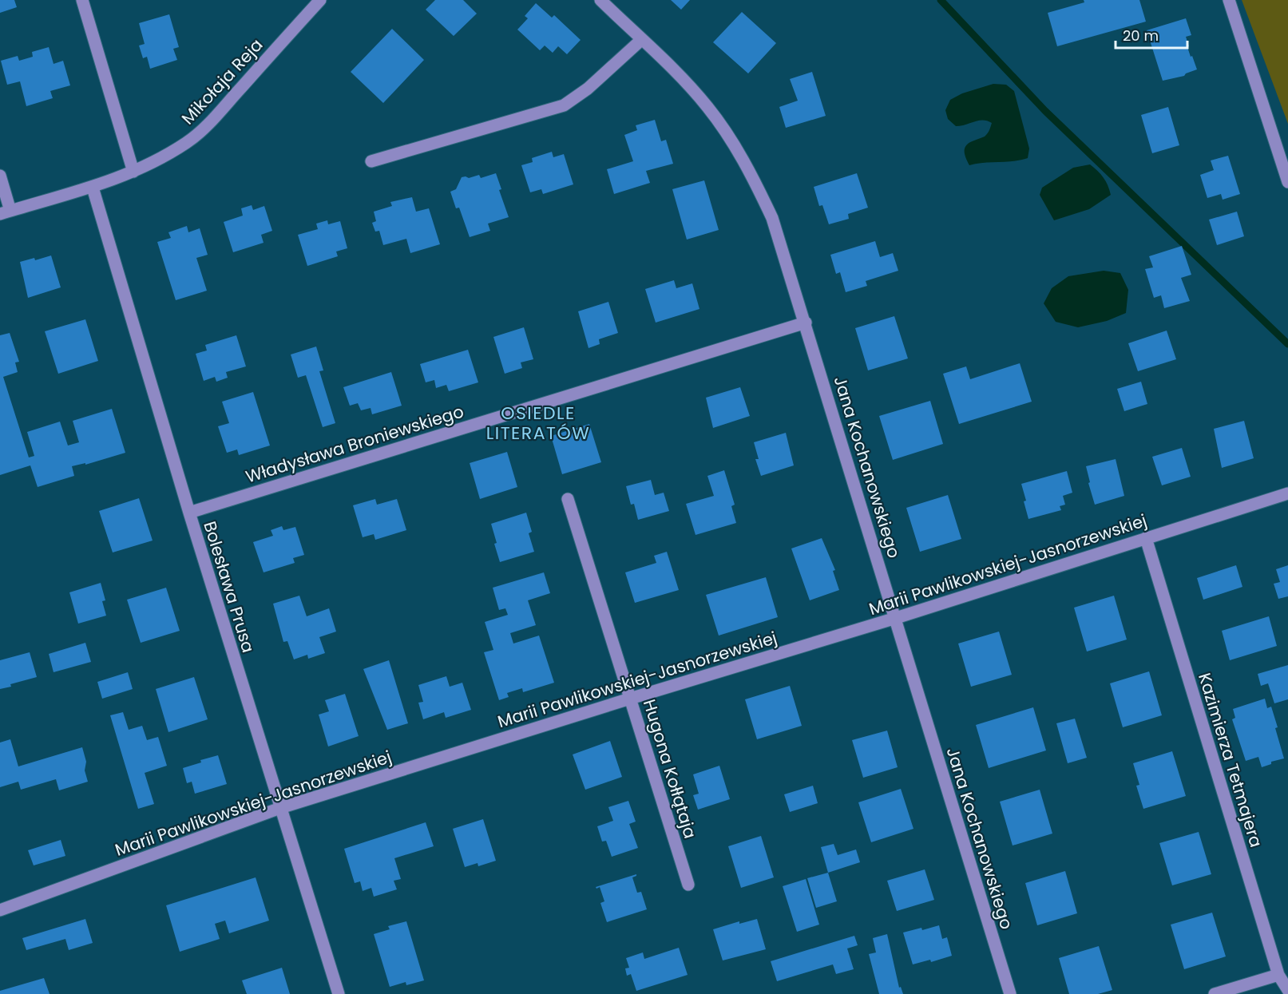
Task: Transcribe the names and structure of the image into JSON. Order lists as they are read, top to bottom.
{
  "streets": {
    "street": [
      "Mikołaja Reja",
      "Władysława Broniewskiego",
      "Jana Kochanowskiego",
      "Marii Pawlikowskiej-Jasnorzewskiej",
      "Bolesława Prusa",
      "Kazimierza Tetmajera",
      "Hugona Kołłątaja"
    ]
  },
  "crossings": [
    ["Mikołaja Reja", "Bolesława Prusa"],
    ["Władysława Broniewskiego", "Jana Kochanowskiego"],
    ["Władysława Broniewskiego", "Bolesława Prusa"],
    ["Jana Kochanowskiego", "Marii Pawlikowskiej-Jasnorzewskiej"],
    ["Marii Pawlikowskiej-Jasnorzewskiej", "Bolesława Prusa"],
    ["Marii Pawlikowskiej-Jasnorzewskiej", "Kazimierza Tetmajera"],
    ["Marii Pawlikowskiej-Jasnorzewskiej", "Hugona Kołłątaja"]
  ],
  "districts": ["OSIEDLE LITERATÓW"],
  "scale_bar": "20 m"
}
